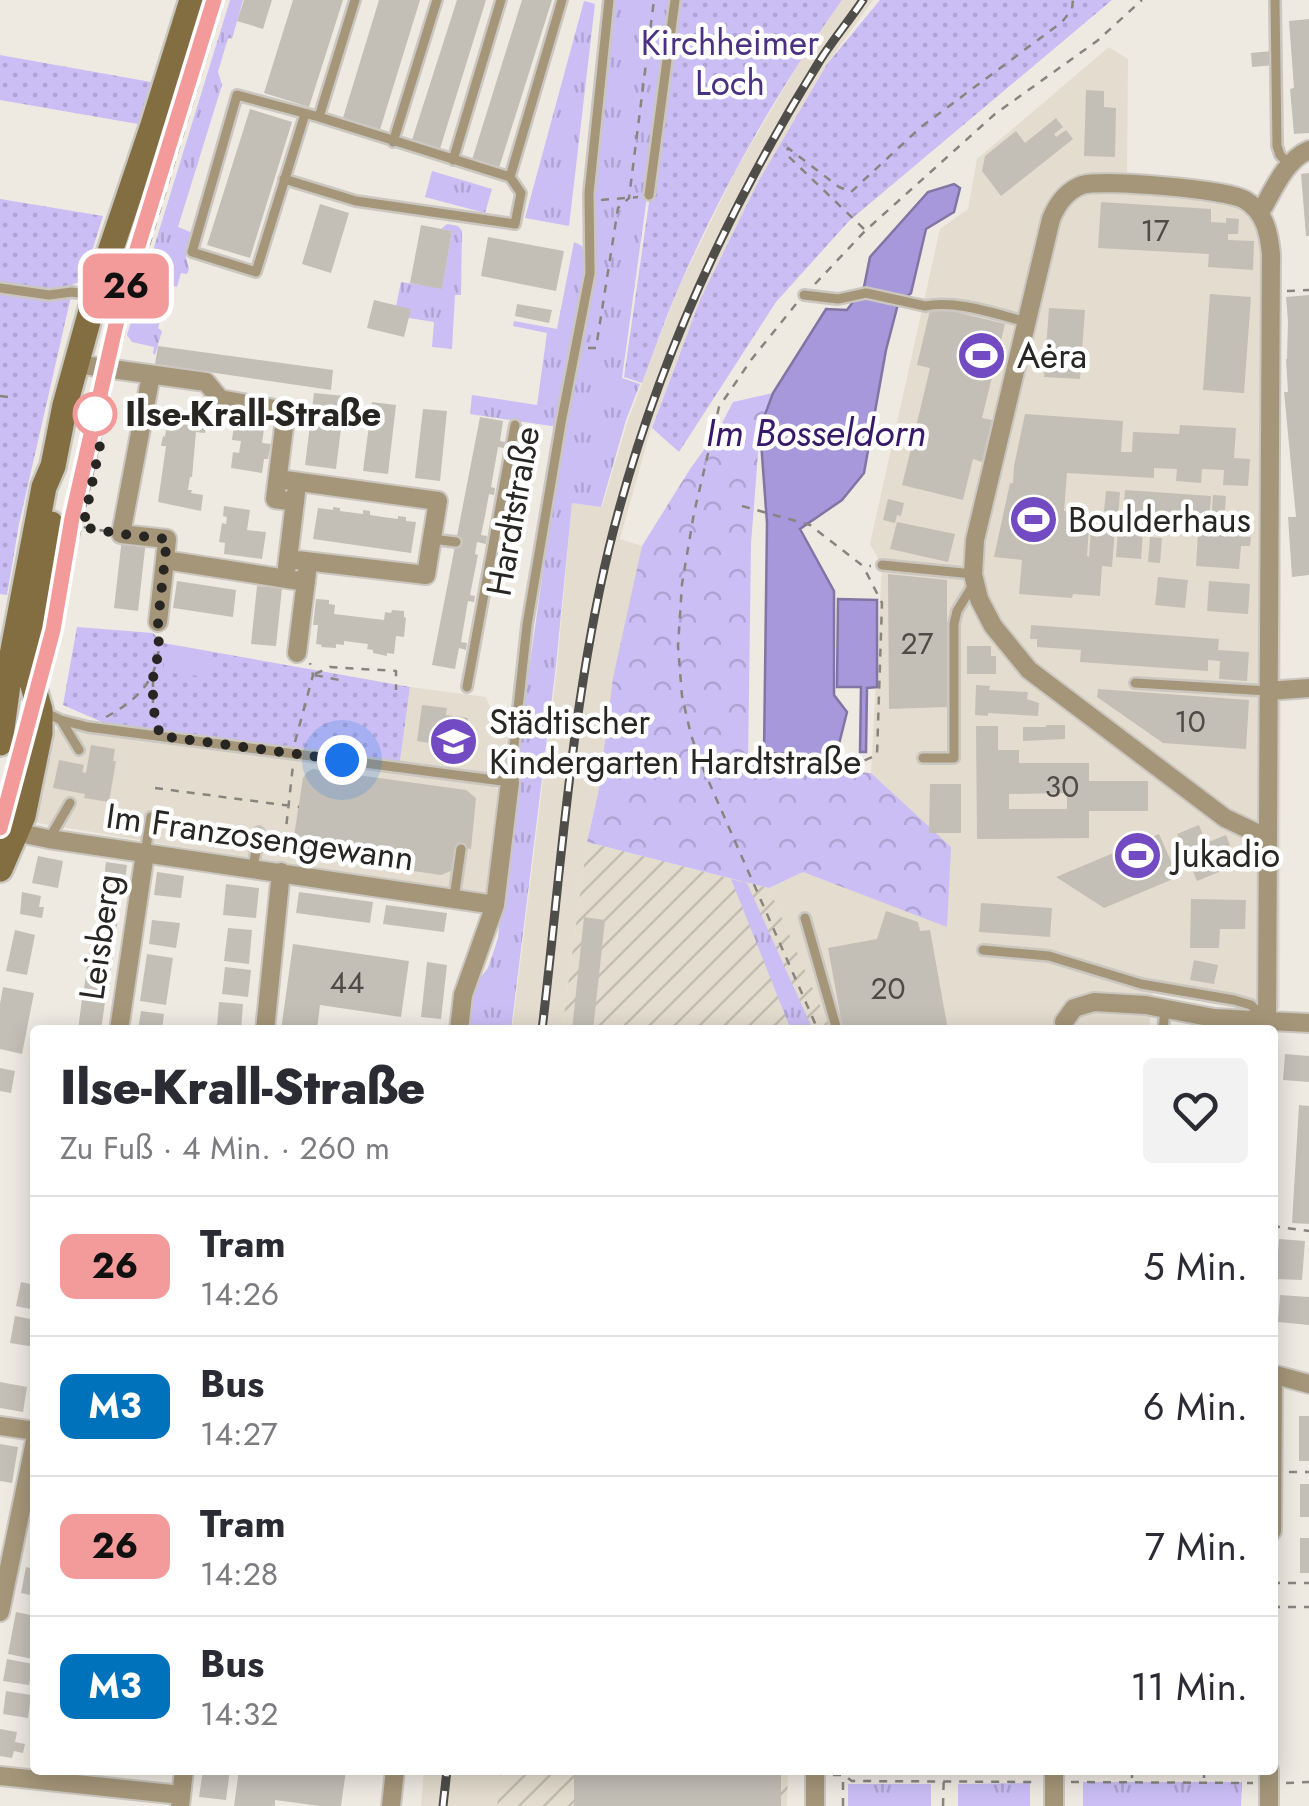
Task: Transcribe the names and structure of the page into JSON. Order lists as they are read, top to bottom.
{
  "streets": {
    "street": ["Hardtstraße", "Im Franzosengewann", "Leisberg"]
  },
  "crossings": [
    ["Hardtstraße", "Im Franzosengewann"],
    ["Im Franzosengewann", "Leisberg"]
  ],
  "water": ["Im Bosseldorn"],
  "parks": ["Kirchheimer Loch"],
  "places": {
    "sports": ["Aėra", "Boulderhaus", "Jukadio"],
    "other": ["Ilse-Krall-Straße"],
    "school or university": ["Städtischer Kindergarten Hardtstraße"]
  },
  "lines": ["tram line 26"],
  "house_numbers": [
    "17",
    "27",
    "10",
    "30",
    "44",
    "20"
  ],
  "page": {
    "on_map": "26",
    "heading": ["Ilse-Krall-Straße", "Zu Fuß · 4 Min. · 260 m"],
    "list": [
      {
        "mark": "26",
        "name": "Tram",
        "note": "14:26",
        "value": "5 Min."
      },
      {
        "mark": "M3",
        "name": "Bus",
        "note": "14:27",
        "value": "6 Min."
      },
      {
        "mark": "26",
        "name": "Tram",
        "note": "14:28",
        "value": "7 Min."
      },
      {
        "mark": "M3",
        "name": "Bus",
        "note": "14:32",
        "value": "11 Min."
      }
    ]
  }
}
